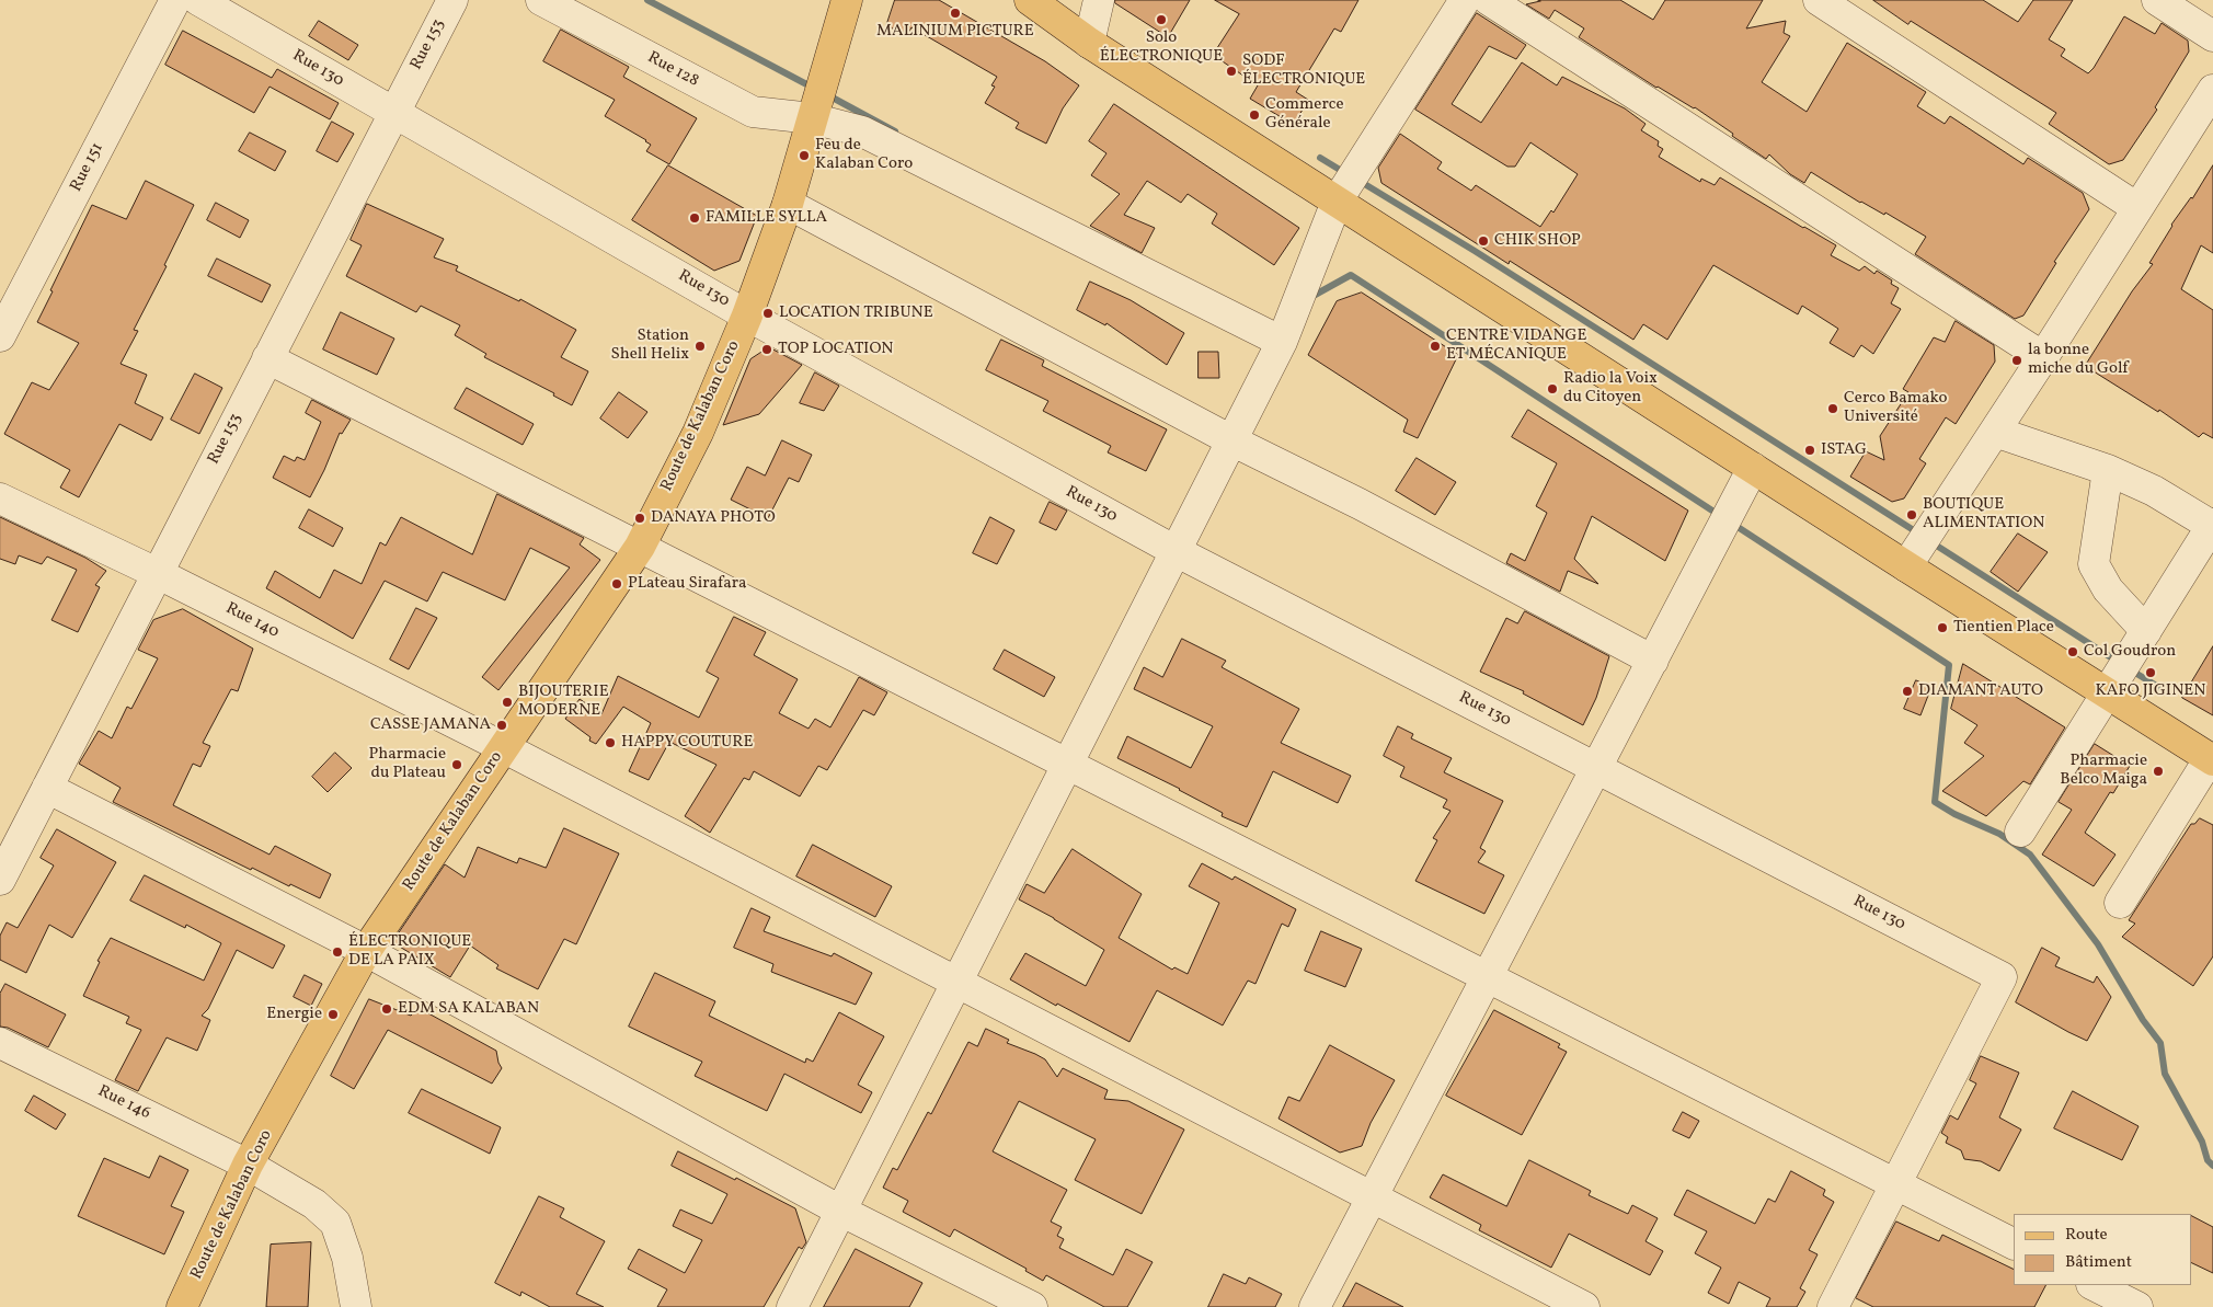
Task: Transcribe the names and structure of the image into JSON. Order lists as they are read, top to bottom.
{
  "streets": {
    "main road": ["Route de Kalaban Coro"],
    "street": [
      "Rue 153",
      "Rue 130",
      "Rue 128",
      "Rue 151",
      "Rue 140",
      "Rue 146"
    ]
  },
  "crossings": [
    ["Rue 153", "Rue 130"],
    ["Rue 153", "Rue 140"],
    ["Rue 130", "Route de Kalaban Coro"],
    ["Rue 128", "Route de Kalaban Coro"],
    ["Route de Kalaban Coro", "Rue 140"],
    ["Route de Kalaban Coro", "Rue 146"]
  ],
  "places": [
    "MALINIUM PICTURE",
    "Solo ÉLECTRONIQUE",
    "SODF ÉLECTRONIQUE",
    "Commerce Générale",
    "Feu de Kalaban Coro",
    "FAMILLE SYLLA",
    "CHIK SHOP",
    "LOCATION TRIBUNE",
    "Station Shell Helix",
    "CENTRE VIDANGE ET MÉCANIQUE",
    "TOP LOCATION",
    "la bonne miche du Golf",
    "Radio la Voix du Citoyen",
    "Cerco Bamako Université",
    "ISTAG",
    "BOUTIQUE ALIMENTATION",
    "DANAYA PHOTO",
    "PLateau Sirafara",
    "Tientien Place",
    "Col Goudron",
    "KAFO JIGINEN",
    "DIAMANT AUTO",
    "BIJOUTERIE MODERNE",
    "CASSE JAMANA",
    "HAPPY COUTURE",
    "Pharmacie du Plateau",
    "Pharmacie Belco Maiga",
    "ÉLECTRONIQUE DE LA PAIX",
    "EDM SA KALABAN",
    "Energie"
  ],
  "legend": ["Route", "Bâtiment"]
}
